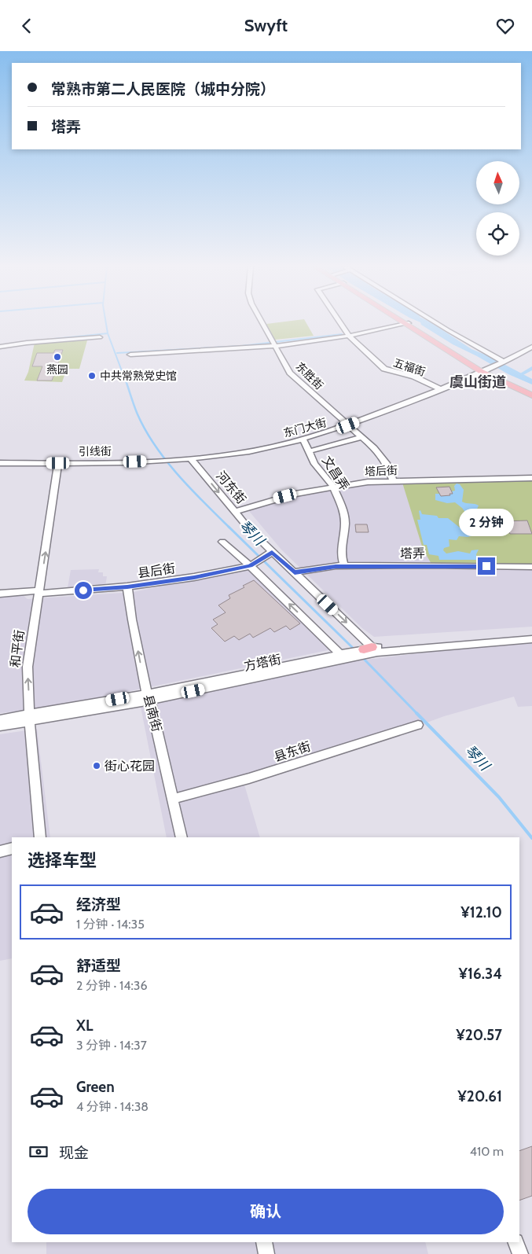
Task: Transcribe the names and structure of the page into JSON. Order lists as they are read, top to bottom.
{
  "streets": {
    "street": [
      "五福街",
      "东胜街",
      "东门大街",
      "引线街",
      "塔后街",
      "文昌弄",
      "河东街",
      "塔弄",
      "县后街",
      "和平街",
      "方塔街",
      "县南街",
      "县东街"
    ]
  },
  "crossings": [
    ["五福街", "东门大街"],
    ["东胜街", "东门大街"],
    ["东胜街", "塔后街"],
    ["东门大街", "引线街"],
    ["东门大街", "文昌弄"],
    ["东门大街", "河东街"],
    ["引线街", "河东街"],
    ["引线街", "和平街"],
    ["塔后街", "文昌弄"],
    ["塔后街", "河东街"],
    ["文昌弄", "塔弄"],
    ["河东街", "塔弄"],
    ["河东街", "县后街"],
    ["河东街", "方塔街"],
    ["县后街", "和平街"],
    ["县后街", "县南街"],
    ["和平街", "方塔街"],
    ["方塔街", "县南街"],
    ["县南街", "县东街"]
  ],
  "one_way": ["和平街", "县南街"],
  "districts": ["虞山街道"],
  "water": ["琴川"],
  "places": ["燕园", "中共常熟党史馆", "街心花园"],
  "north": "top",
  "page": {
    "header": "Swyft",
    "banner": ["常熟市第二人民医院（城中分院）", "塔弄"],
    "bubble": "2 分钟",
    "heading": "选择车型",
    "list": [
      {
        "name": "经济型",
        "note": "1 分钟 · 14:35",
        "value": "¥12.10"
      },
      {
        "name": "舒适型",
        "note": "2 分钟 · 14:36",
        "value": "¥16.34"
      },
      {
        "name": "XL",
        "note": "3 分钟 · 14:37",
        "value": "¥20.57"
      },
      {
        "name": "Green",
        "note": "4 分钟 · 14:38",
        "value": "¥20.61"
      }
    ],
    "pay": ["现金", "410 m"],
    "buttons": "确认"
  }
}
